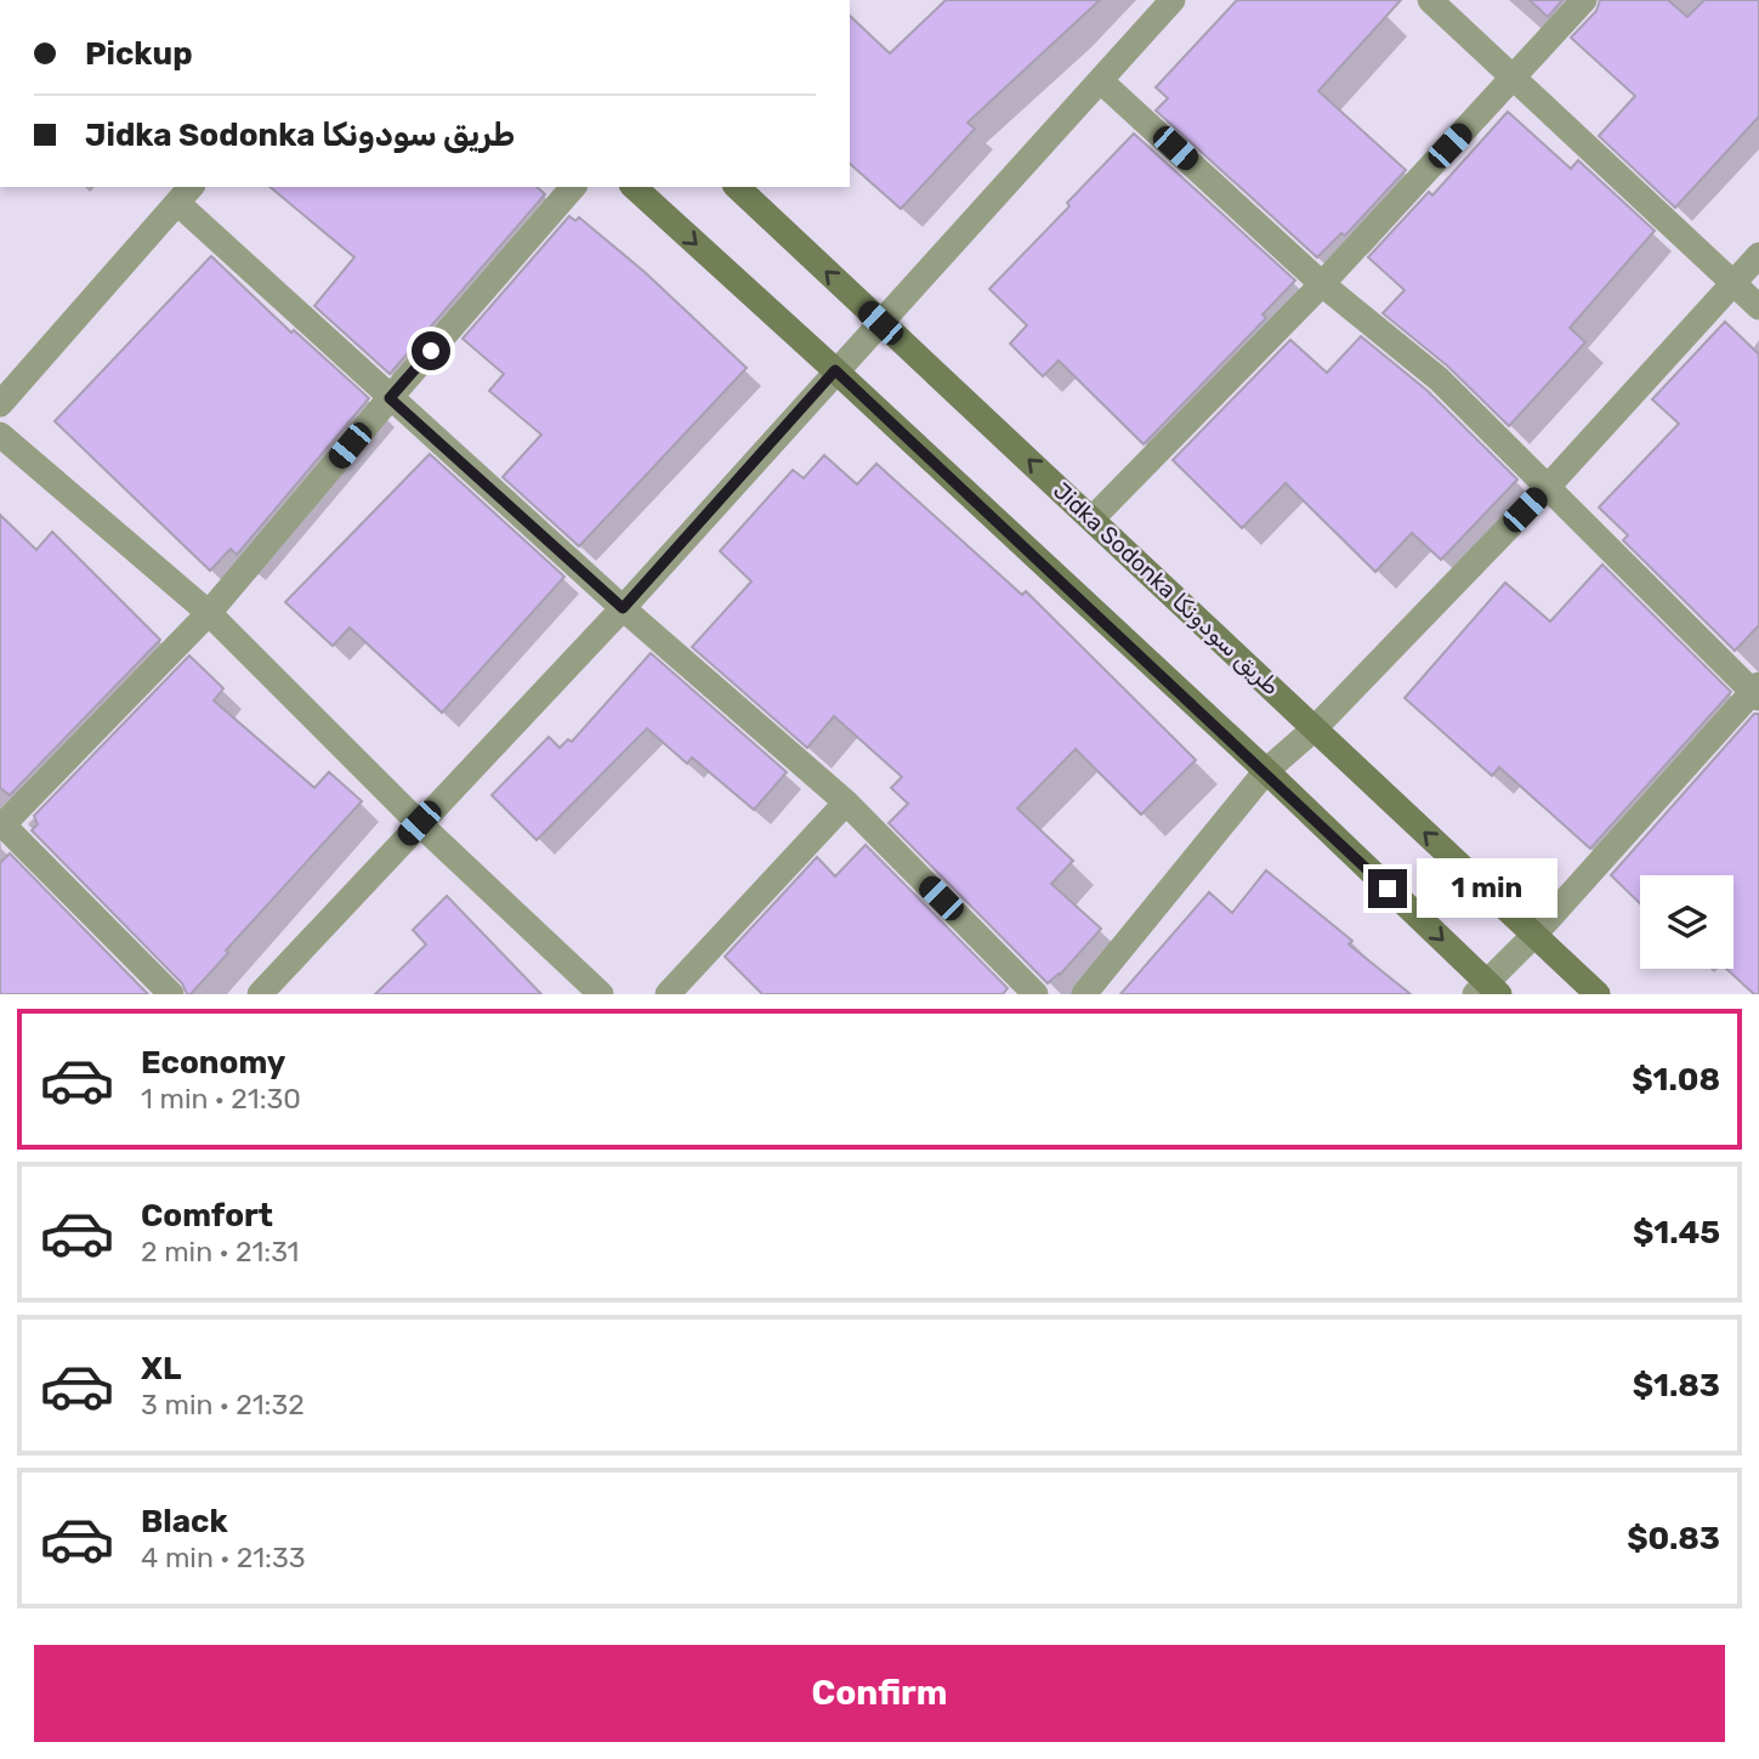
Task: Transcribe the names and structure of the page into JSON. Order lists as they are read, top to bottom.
{
  "streets": {
    "main road": ["Jidka Sodonka طريق سودونكا"]
  },
  "page": {
    "banner": ["Pickup", "Jidka Sodonka طريق سودونكا"],
    "bubble": "1 min",
    "list": [
      {
        "name": "Economy",
        "note": "1 min · 21:30",
        "value": "$1.08"
      },
      {
        "name": "Comfort",
        "note": "2 min · 21:31",
        "value": "$1.45"
      },
      {
        "name": "XL",
        "note": "3 min · 21:32",
        "value": "$1.83"
      },
      {
        "name": "Black",
        "note": "4 min · 21:33",
        "value": "$0.83"
      }
    ],
    "buttons": "Confirm"
  }
}
